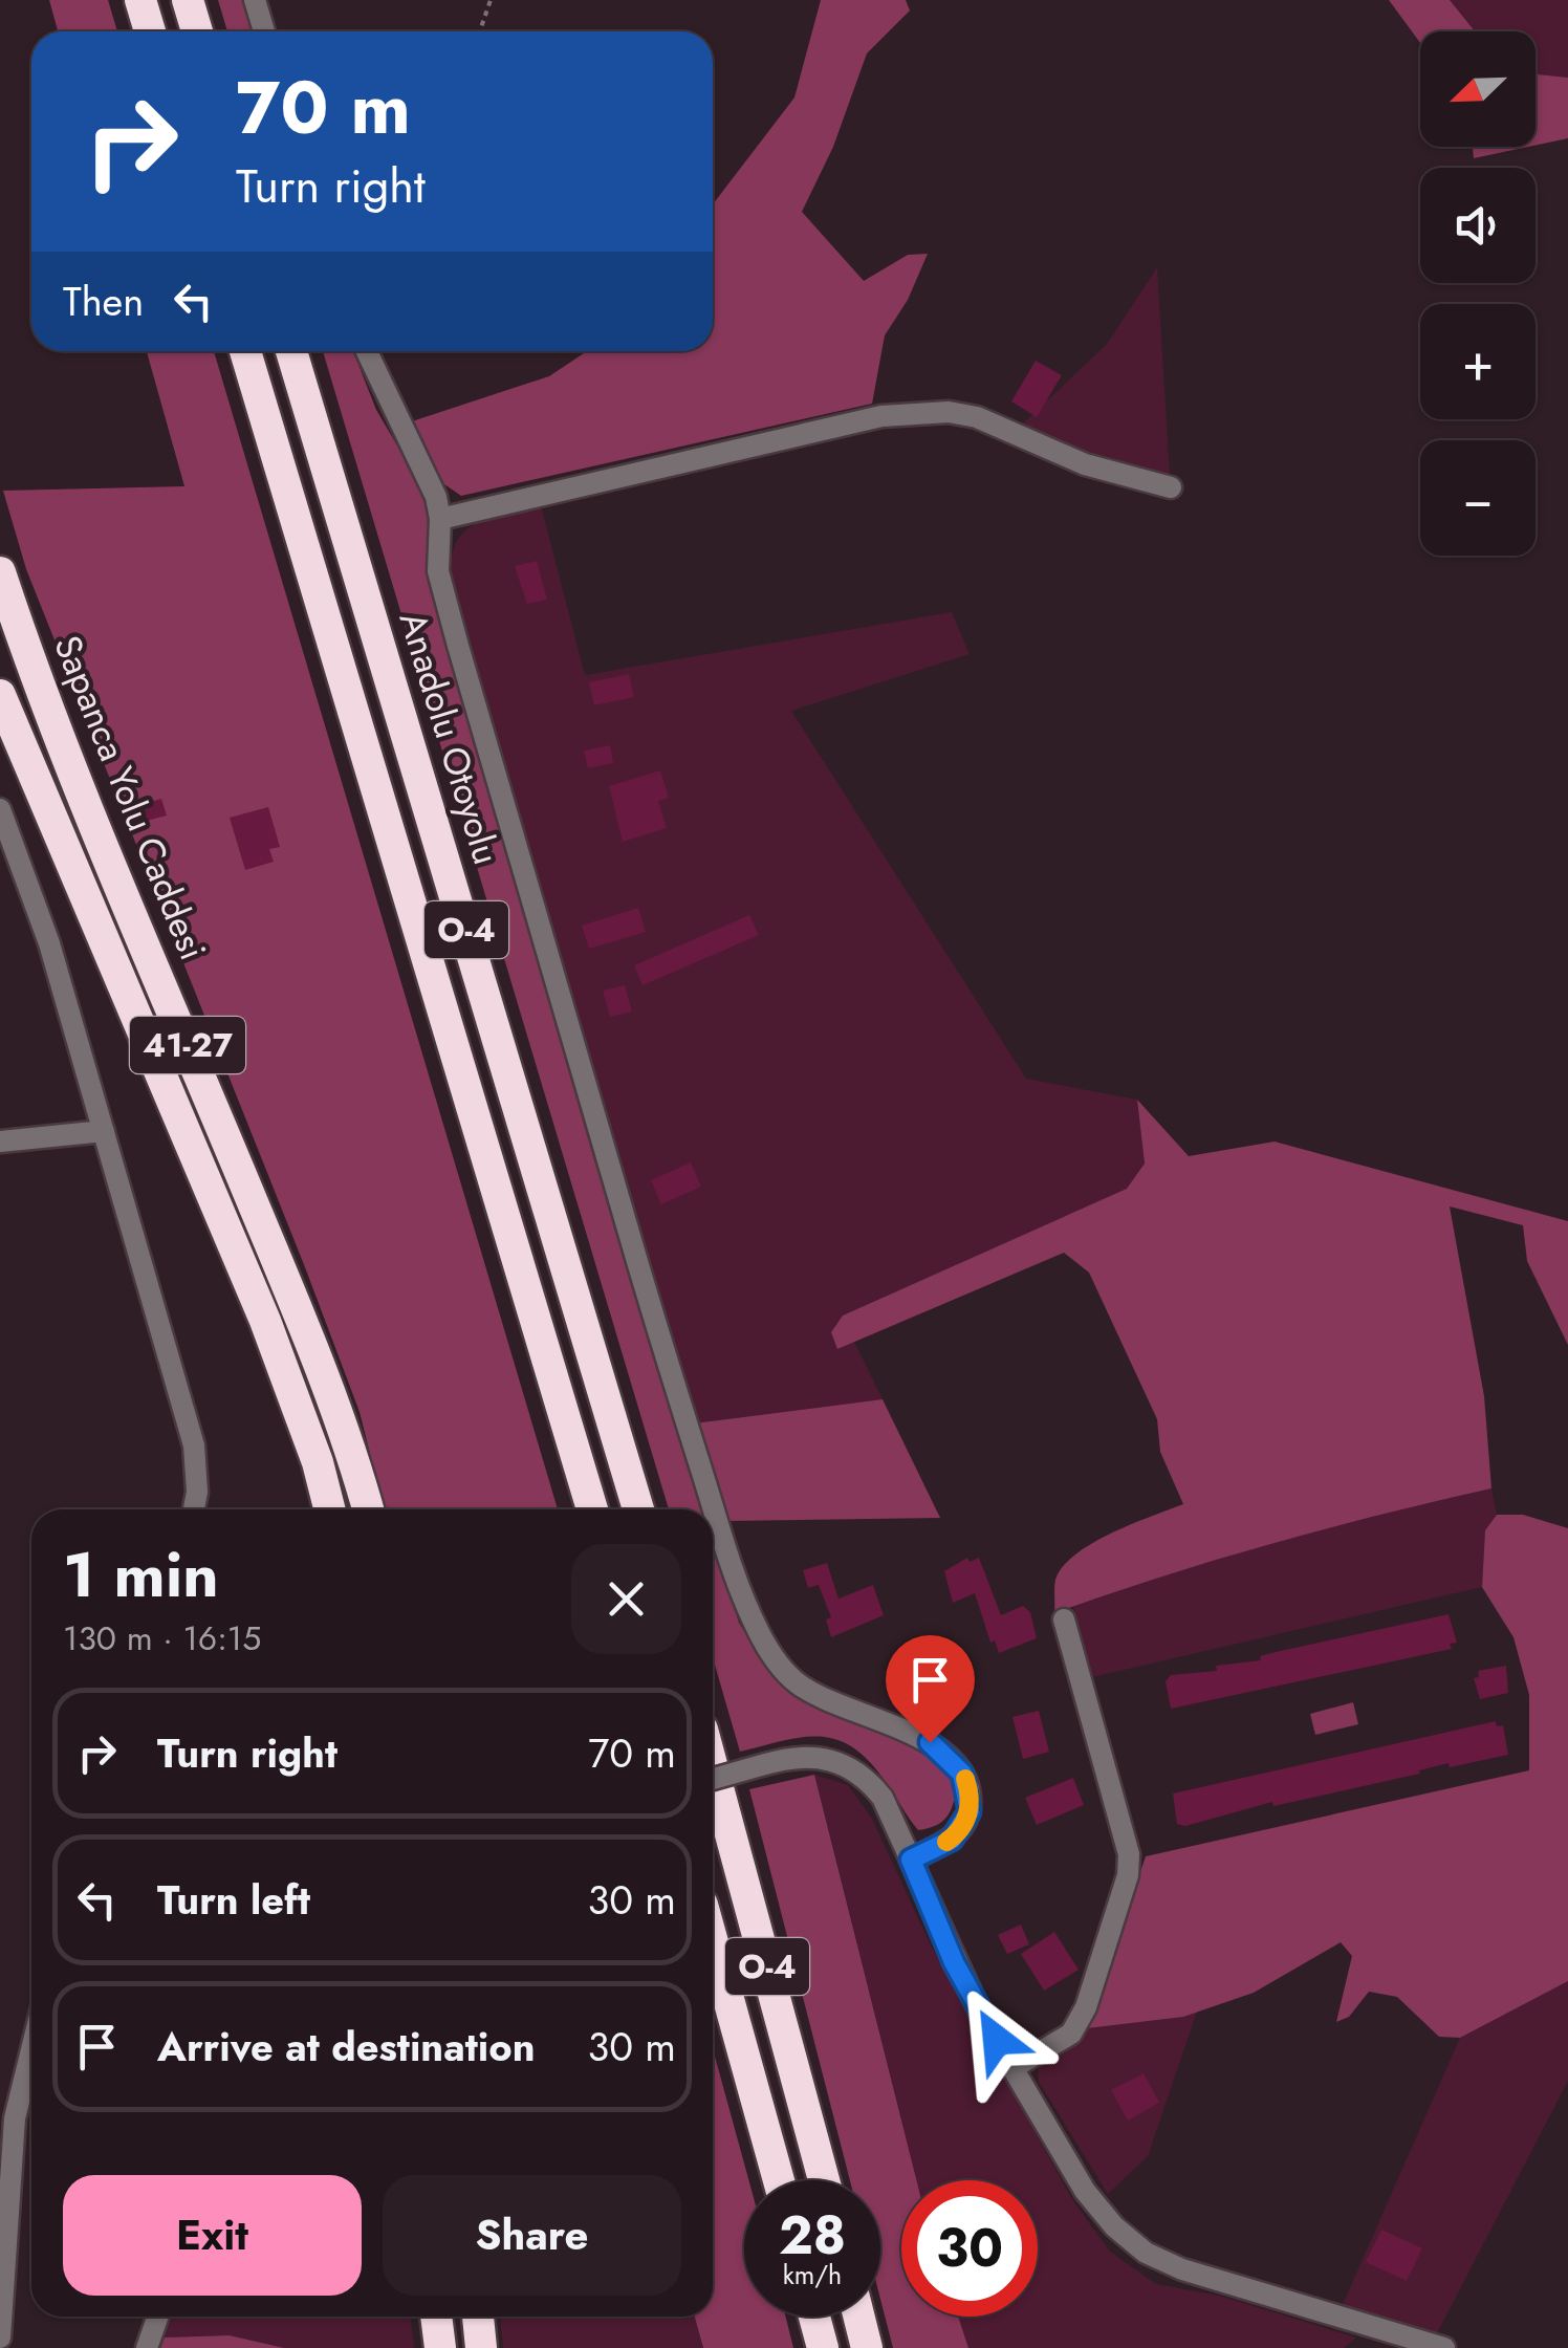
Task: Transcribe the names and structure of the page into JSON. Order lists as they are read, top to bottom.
{
  "streets": {
    "highway": [
      "Anadolu Otoyolu",
      "Sapanca Yolu Caddesi",
      "O-4",
      "41-27"
    ]
  },
  "north": "bottom left",
  "page": {
    "map_buttons": ["+", "−"],
    "turn": ["70 m", "Turn right"],
    "then": "Then",
    "heading": ["1 min", "130 m · 16:15"],
    "list": [
      {
        "name": "Turn right",
        "value": "70 m"
      },
      {
        "name": "Turn left",
        "value": "30 m"
      },
      {
        "name": "Arrive at destination",
        "value": "30 m"
      }
    ],
    "buttons": ["Exit", "Share"],
    "speed": "28 km/h",
    "limit": "30"
  }
}
